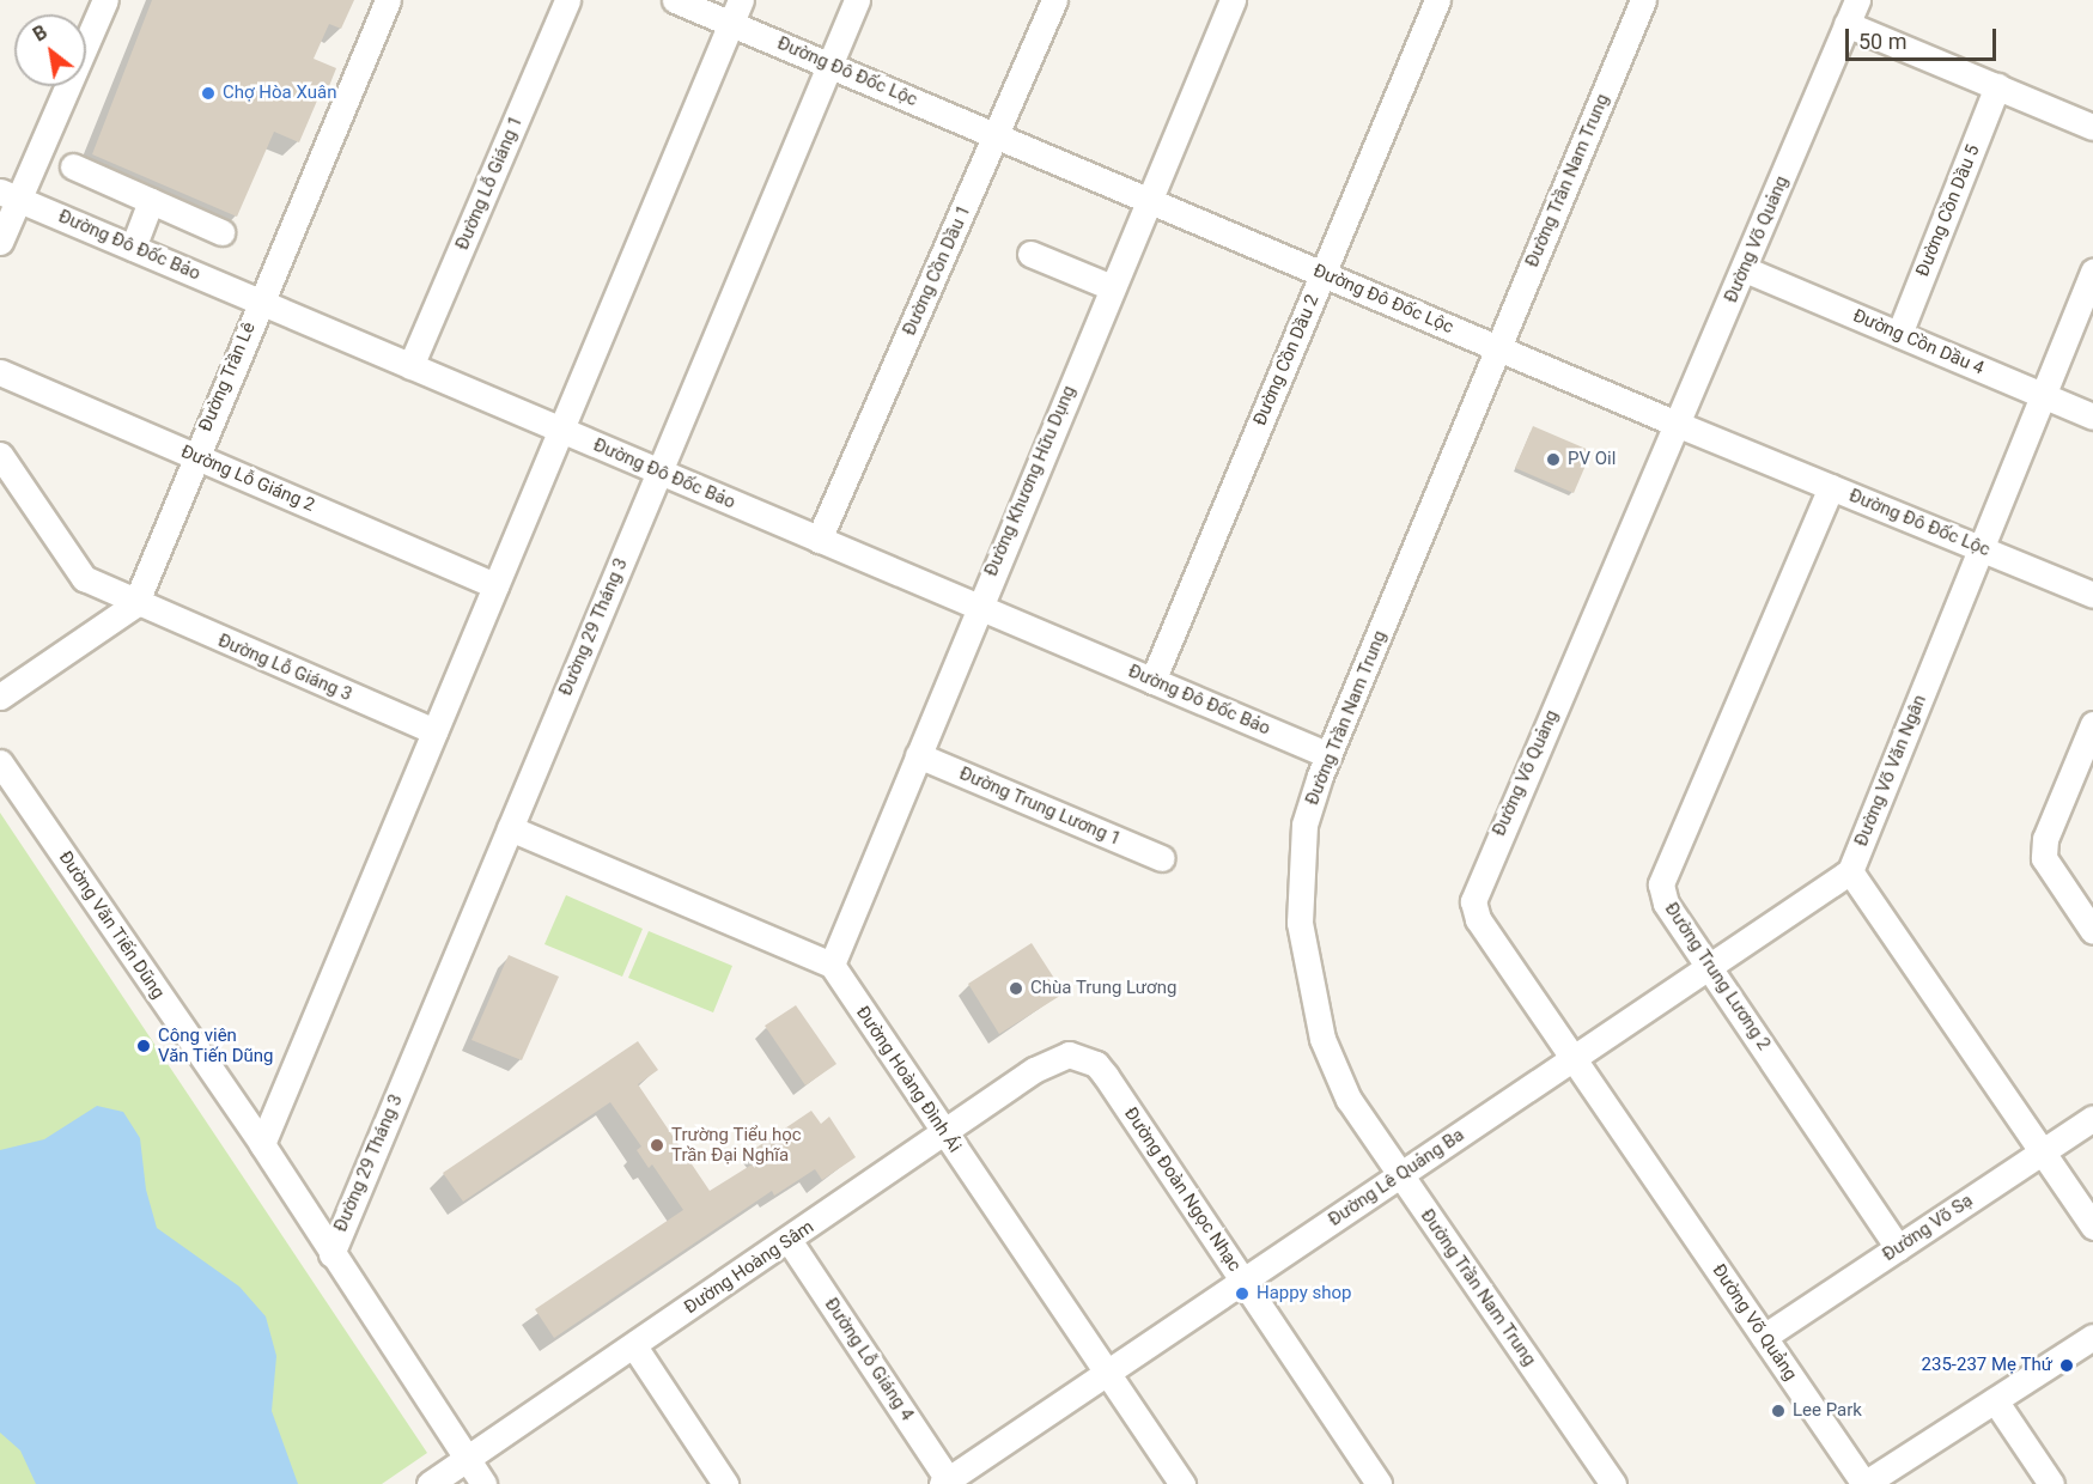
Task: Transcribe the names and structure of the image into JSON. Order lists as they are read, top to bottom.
{
  "streets": {
    "street": [
      "Đường Đô Đốc Lộc",
      "Đường Trần Nam Trung",
      "Đường Lỗ Giáng 1",
      "Đường Cồn Dầu 5",
      "Đường Võ Quảng",
      "Đường Đô Đốc Bảo",
      "Đường Cồn Dầu 1",
      "Đường Cồn Dầu 4",
      "Đường Cồn Dầu 2",
      "Đường Trần Lê",
      "Đường Lỗ Giáng 2",
      "Đường Khương Hữu Dụng",
      "Đường 29 Tháng 3",
      "Đường Lỗ Giáng 3",
      "Đường Võ Văn Ngân",
      "Đường Trung Lương 1",
      "Đường Văn Tiến Dũng",
      "Đường Trung Lương 2",
      "Đường Hoàng Đình Ái",
      "Đường Lê Quảng Ba",
      "Đường Đoàn Ngọc Nhạc",
      "Đường Võ Sạ",
      "Đường Hoàng Sâm",
      "Đường Lỗ Giáng 4"
    ]
  },
  "crossings": [
    ["Đường Đô Đốc Lộc", "Đường Trần Nam Trung"],
    ["Đường Đô Đốc Lộc", "Đường Võ Quảng"],
    ["Đường Đô Đốc Lộc", "Đường Cồn Dầu 1"],
    ["Đường Đô Đốc Lộc", "Đường Cồn Dầu 2"],
    ["Đường Đô Đốc Lộc", "Đường Khương Hữu Dụng"],
    ["Đường Đô Đốc Lộc", "Đường 29 Tháng 3"],
    ["Đường Đô Đốc Lộc", "Đường Võ Văn Ngân"],
    ["Đường Đô Đốc Lộc", "Đường Trung Lương 2"],
    ["Đường Trần Nam Trung", "Đường Đô Đốc Bảo"],
    ["Đường Trần Nam Trung", "Đường Lê Quảng Ba"],
    ["Đường Lỗ Giáng 1", "Đường Đô Đốc Bảo"],
    ["Đường Cồn Dầu 5", "Đường Cồn Dầu 4"],
    ["Đường Võ Quảng", "Đường Cồn Dầu 4"],
    ["Đường Võ Quảng", "Đường Lê Quảng Ba"],
    ["Đường Võ Quảng", "Đường Võ Sạ"],
    ["Đường Đô Đốc Bảo", "Đường Cồn Dầu 1"],
    ["Đường Đô Đốc Bảo", "Đường Cồn Dầu 2"],
    ["Đường Đô Đốc Bảo", "Đường Trần Lê"],
    ["Đường Đô Đốc Bảo", "Đường Khương Hữu Dụng"],
    ["Đường Đô Đốc Bảo", "Đường 29 Tháng 3"],
    ["Đường Cồn Dầu 4", "Đường Võ Văn Ngân"],
    ["Đường Trần Lê", "Đường Lỗ Giáng 2"],
    ["Đường Trần Lê", "Đường Lỗ Giáng 3"],
    ["Đường Khương Hữu Dụng", "Đường Trung Lương 1"],
    ["Đường Khương Hữu Dụng", "Đường Hoàng Đình Ái"],
    ["Đường 29 Tháng 3", "Đường Văn Tiến Dũng"],
    ["Đường Võ Văn Ngân", "Đường Lê Quảng Ba"],
    ["Đường Văn Tiến Dũng", "Đường Hoàng Sâm"],
    ["Đường Trung Lương 2", "Đường Lê Quảng Ba"],
    ["Đường Trung Lương 2", "Đường Võ Sạ"],
    ["Đường Hoàng Đình Ái", "Đường Lê Quảng Ba"],
    ["Đường Hoàng Đình Ái", "Đường Hoàng Sâm"],
    ["Đường Lê Quảng Ba", "Đường Đoàn Ngọc Nhạc"],
    ["Đường Lê Quảng Ba", "Đường Lỗ Giáng 4"],
    ["Đường Đoàn Ngọc Nhạc", "Đường Hoàng Sâm"],
    ["Đường Hoàng Sâm", "Đường Lỗ Giáng 4"]
  ],
  "places": [
    "Chợ Hòa Xuân",
    "PV Oil",
    "Chùa Trung Lương",
    "Công viên Văn Tiến Dũng",
    "Trường Tiểu học Trần Đại Nghĩa",
    "Happy shop",
    "235-237 Mẹ Thứ",
    "Lee Park"
  ],
  "scale_bar": "50 m",
  "north": "top left"
}
